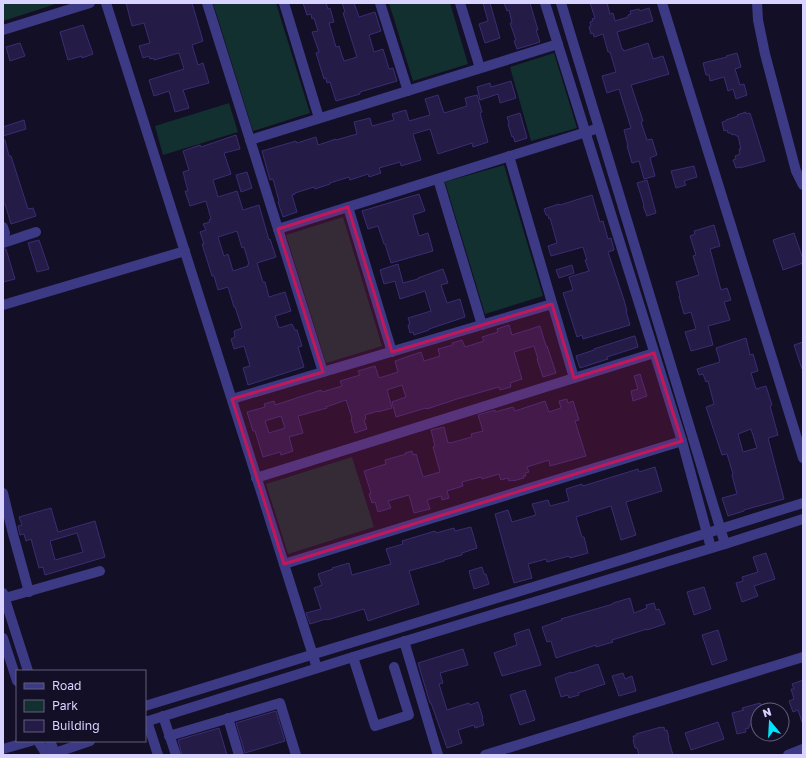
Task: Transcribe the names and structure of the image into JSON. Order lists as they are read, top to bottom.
{
  "legend": ["Road", "Park", "Building"],
  "north": "top"
}
